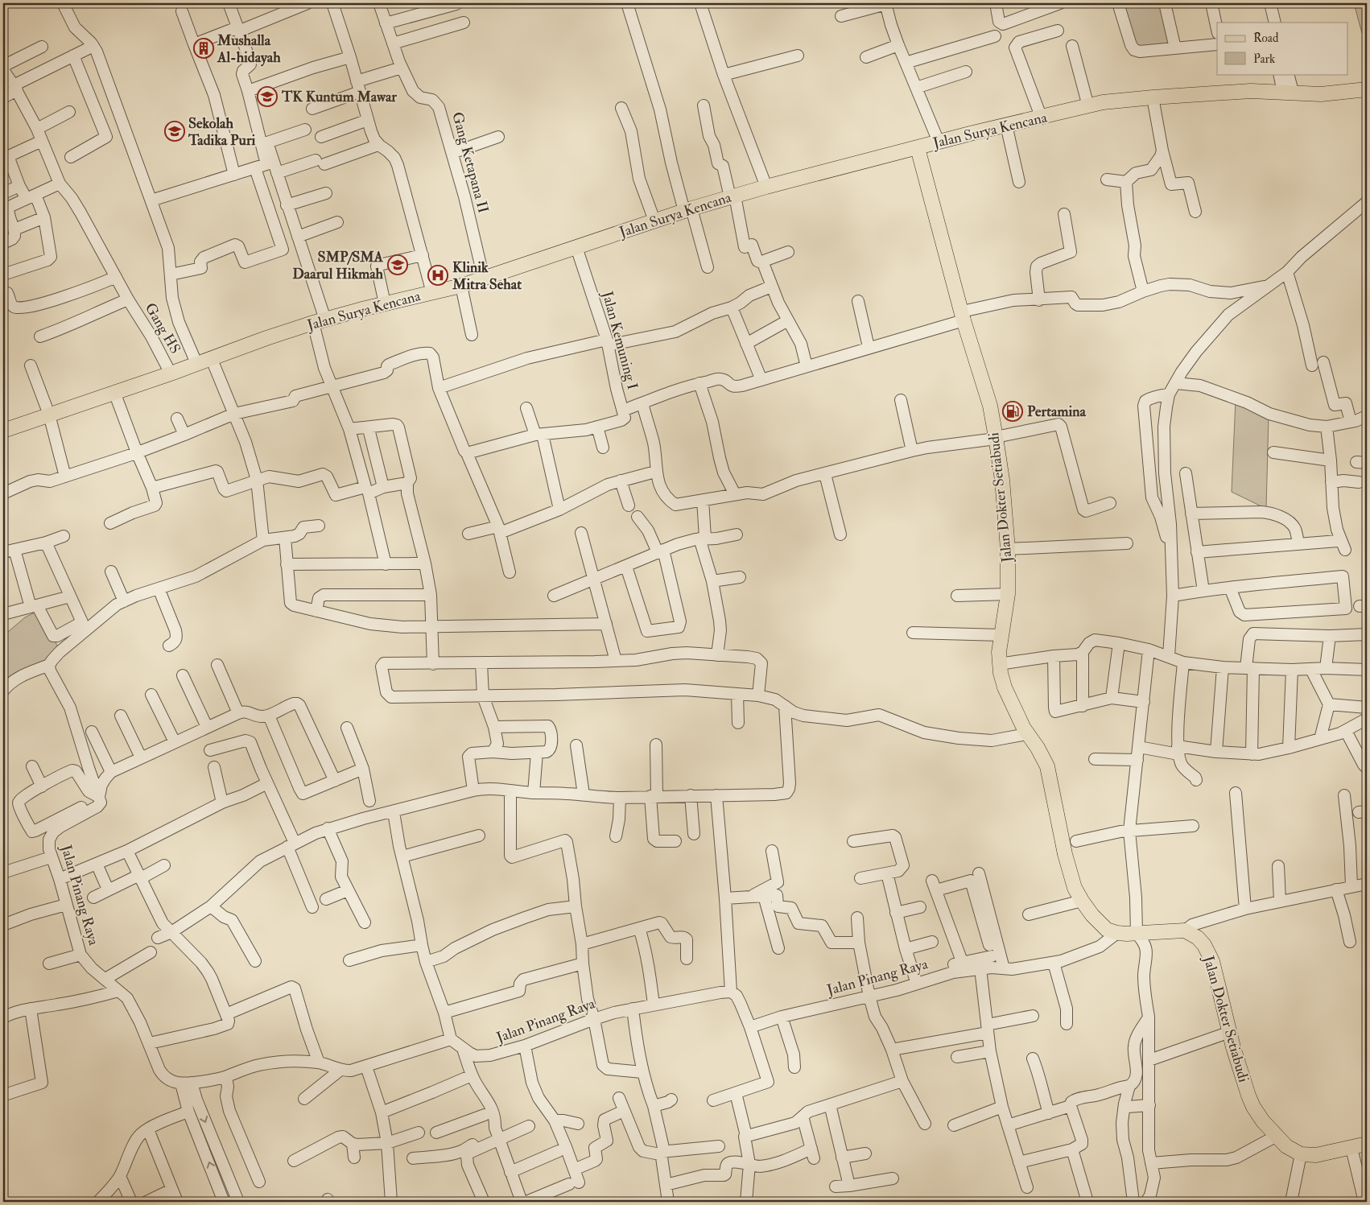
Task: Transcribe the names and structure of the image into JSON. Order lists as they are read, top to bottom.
{
  "streets": {
    "main road": ["Jalan Surya Kencana", "Jalan Dokter Setiabudi"],
    "street": [
      "Gang Ketapana II",
      "Gang HS",
      "Jalan Kemuning I",
      "Jalan Pinang Raya"
    ]
  },
  "crossings": [
    ["Jalan Surya Kencana", "Gang Ketapana II"],
    ["Jalan Surya Kencana", "Gang HS"],
    ["Jalan Surya Kencana", "Jalan Kemuning I"],
    ["Jalan Surya Kencana", "Jalan Dokter Setiabudi"],
    ["Jalan Dokter Setiabudi", "Jalan Pinang Raya"]
  ],
  "places": {
    "building": ["Mushalla Al-hidayah"],
    "school or university": ["TK Kuntum Mawar", "Sekolah Tadika Puri", "SMP/SMA Daarul Hikmah"],
    "hospital": ["Klinik Mitra Sehat"],
    "fuel station": ["Pertamina"]
  },
  "legend": ["Road", "Park"]
}
